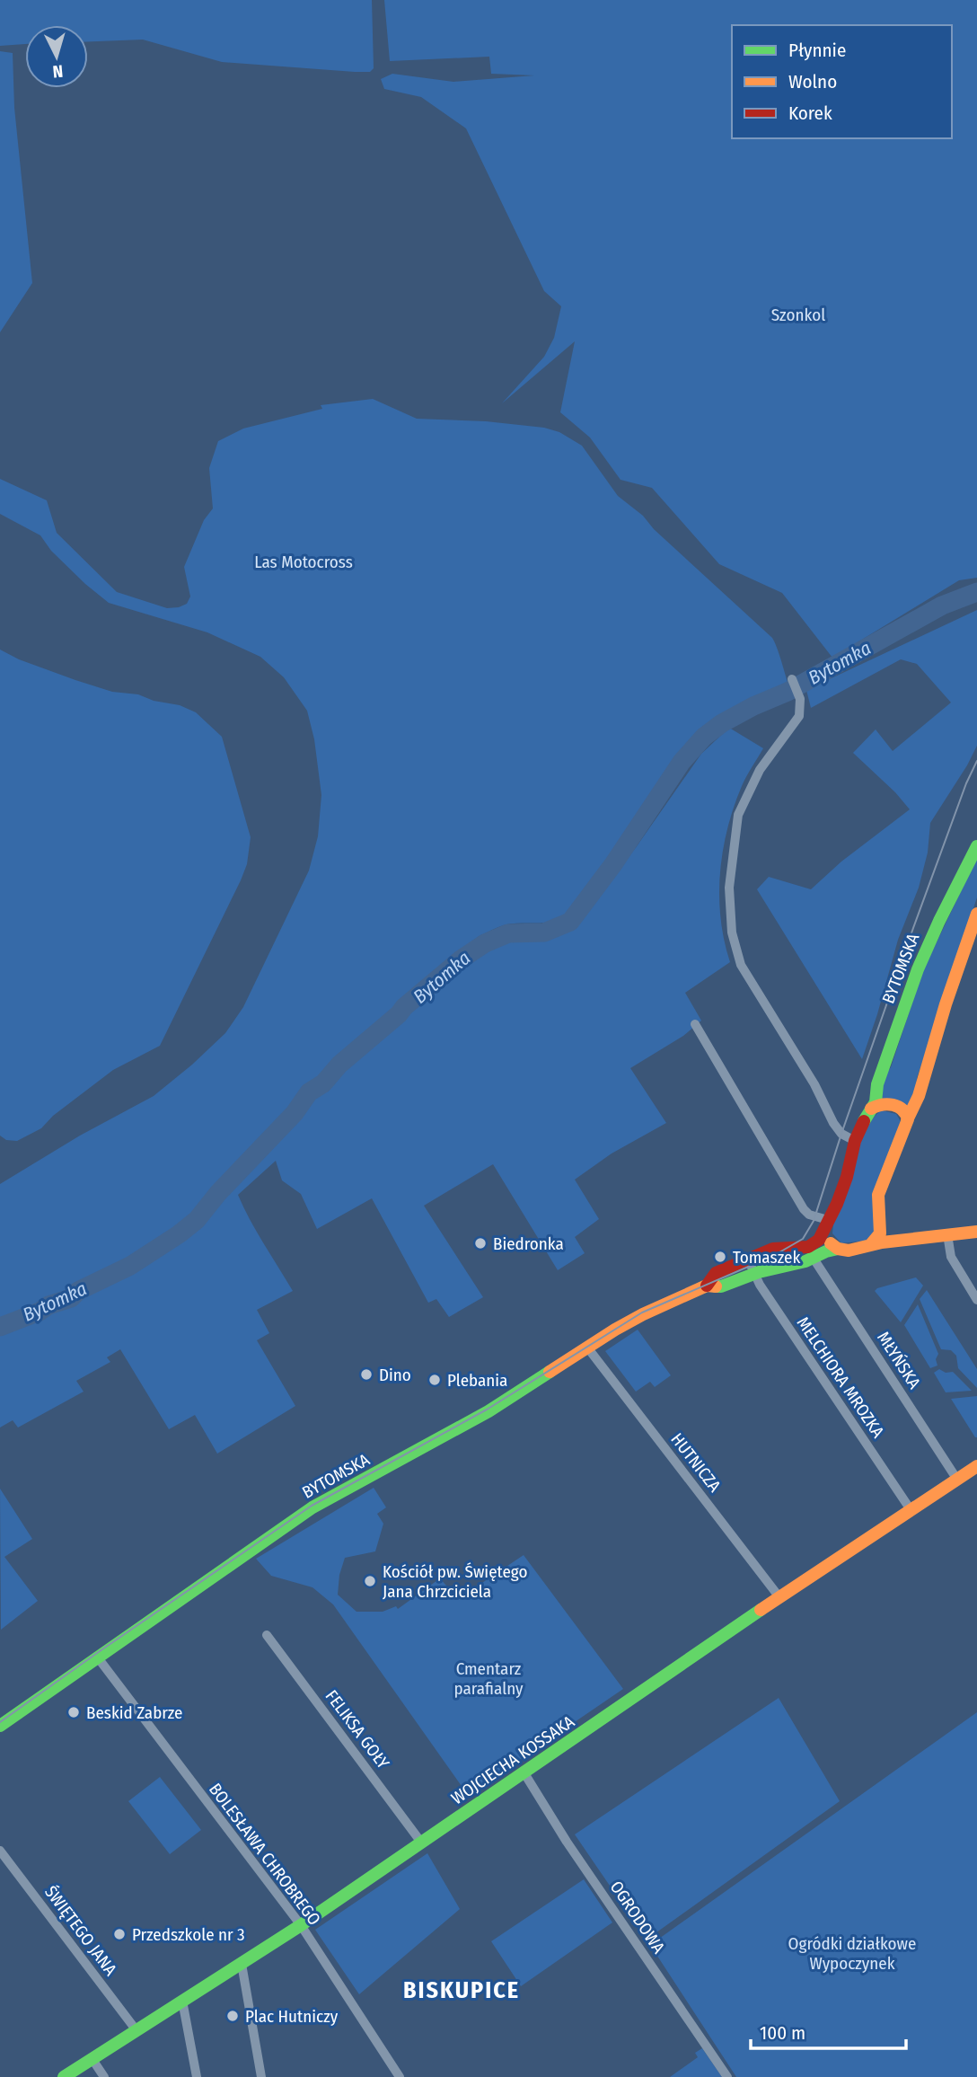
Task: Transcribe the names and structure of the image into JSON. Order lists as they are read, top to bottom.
{
  "streets": {
    "street": [
      "BYTOMSKA",
      "MŁYŃSKA",
      "MELCHIORA MROZKA",
      "HUTNICZA",
      "FELIKSA GOŁY",
      "WOJCIECHA KOSSAKA",
      "BOLESŁAWA CHROBREGO",
      "OGRODOWA",
      "ŚWIĘTEGO JANA"
    ]
  },
  "crossings": [
    ["BYTOMSKA", "MŁYŃSKA"],
    ["BYTOMSKA", "MELCHIORA MROZKA"],
    ["BYTOMSKA", "HUTNICZA"],
    ["BYTOMSKA", "BOLESŁAWA CHROBREGO"],
    ["MŁYŃSKA", "WOJCIECHA KOSSAKA"],
    ["MELCHIORA MROZKA", "WOJCIECHA KOSSAKA"],
    ["HUTNICZA", "WOJCIECHA KOSSAKA"],
    ["FELIKSA GOŁY", "WOJCIECHA KOSSAKA"],
    ["WOJCIECHA KOSSAKA", "BOLESŁAWA CHROBREGO"],
    ["WOJCIECHA KOSSAKA", "OGRODOWA"],
    ["WOJCIECHA KOSSAKA", "ŚWIĘTEGO JANA"]
  ],
  "districts": ["BISKUPICE"],
  "water": ["Bytomka"],
  "parks": [
    "Szonkol",
    "Las Motocross",
    "Cmentarz parafialny",
    "Ogródki działkowe Wypoczynek"
  ],
  "places": [
    "Biedronka",
    "Tomaszek",
    "Dino",
    "Plebania",
    "Kościół pw. Świętego Jana Chrzciciela",
    "Beskid Zabrze",
    "Przedszkole nr 3",
    "Plac Hutniczy"
  ],
  "legend": ["Płynnie", "Wolno", "Korek"],
  "scale_bar": "100 m",
  "north": "bottom"
}
